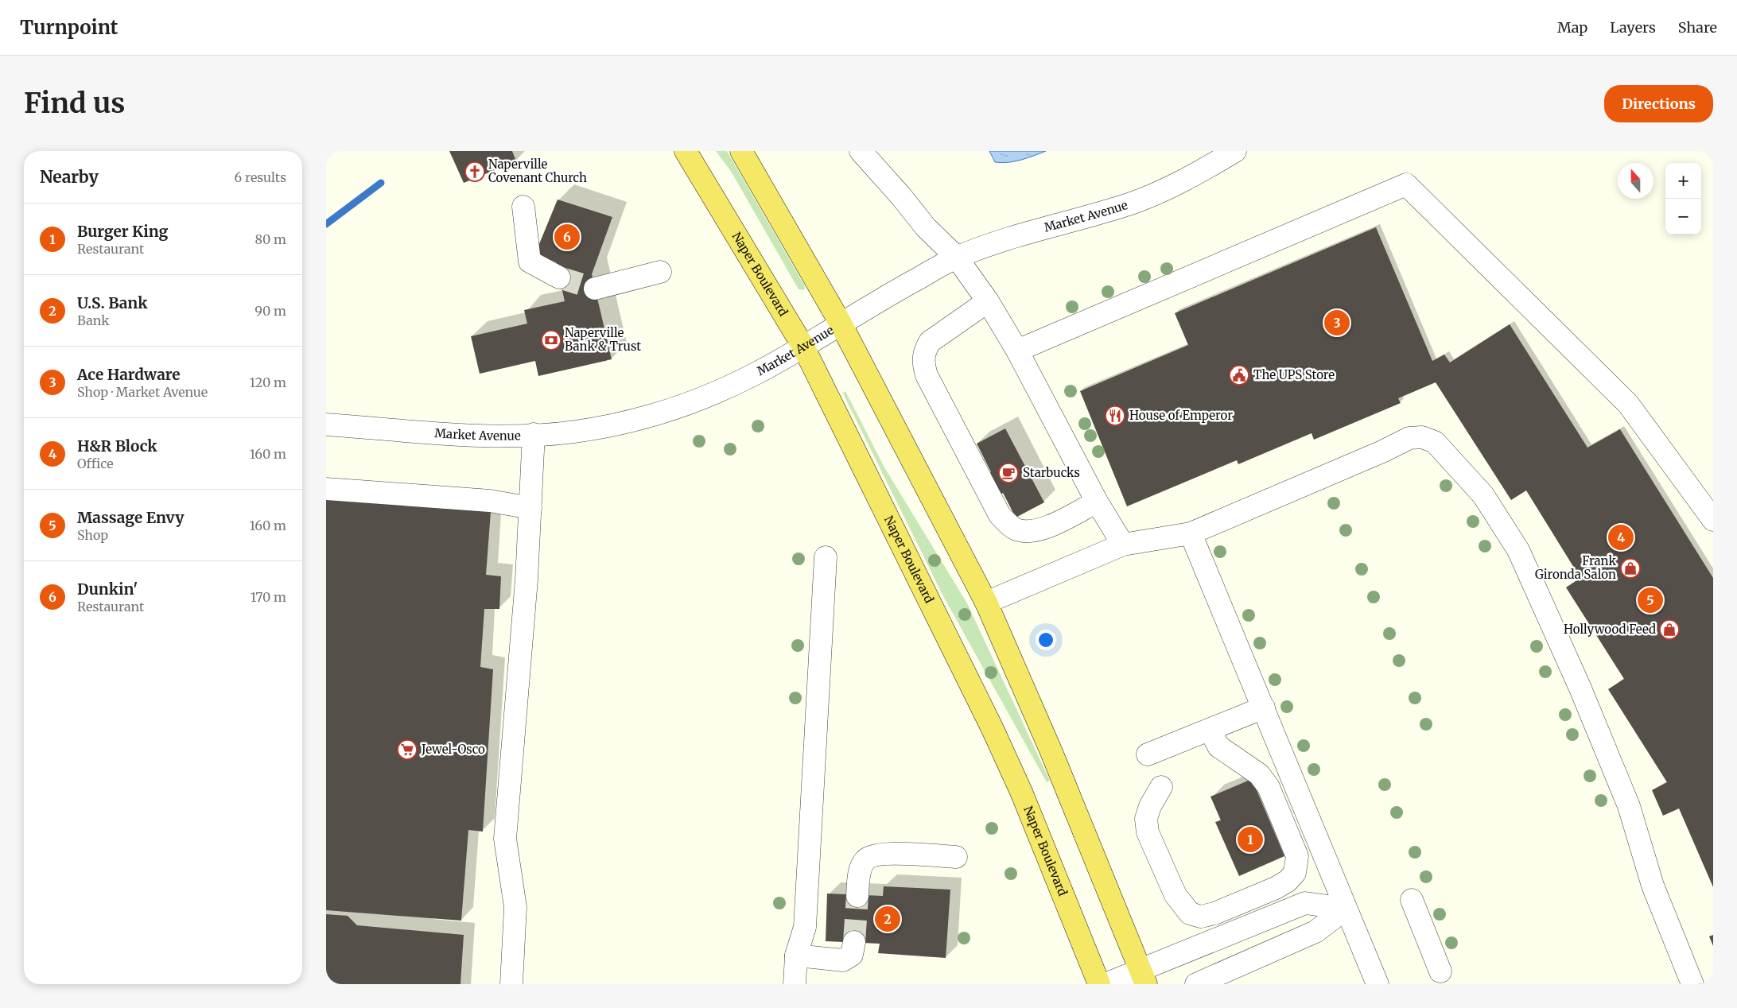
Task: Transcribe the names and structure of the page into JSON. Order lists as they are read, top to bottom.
{
  "streets": {
    "main road": ["Naper Boulevard"],
    "street": ["Market Avenue"]
  },
  "crossings": [
    ["Market Avenue", "Naper Boulevard"]
  ],
  "places": {
    "church": ["Naperville Covenant Church"],
    "bank": ["Naperville Bank & Trust"],
    "public building": ["The UPS Store"],
    "restaurant": ["House of Emperor"],
    "cafe": ["Starbucks"],
    "shop": ["Frank Gironda Salon", "Hollywood Feed"],
    "supermarket": ["Jewel-Osco"]
  },
  "north": "top",
  "page": {
    "header": "Turnpoint",
    "nav": ["Map", "Layers", "Share"],
    "buttons": "Directions",
    "title": "Find us",
    "heading": ["Nearby", "6 results"],
    "map_buttons": ["+", "−"],
    "list": [
      {
        "mark": "1",
        "name": "Burger King",
        "note": "Restaurant",
        "value": "80 m"
      },
      {
        "mark": "2",
        "name": "U.S. Bank",
        "note": "Bank",
        "value": "90 m"
      },
      {
        "mark": "3",
        "name": "Ace Hardware",
        "note": "Shop · Market Avenue",
        "value": "120 m"
      },
      {
        "mark": "4",
        "name": "H&R Block",
        "note": "Office",
        "value": "160 m"
      },
      {
        "mark": "5",
        "name": "Massage Envy",
        "note": "Shop",
        "value": "160 m"
      },
      {
        "mark": "6",
        "name": "Dunkin'",
        "note": "Restaurant",
        "value": "170 m"
      }
    ],
    "pins": [
      "6",
      "3",
      "4",
      "5",
      "1",
      "2"
    ]
  }
}
